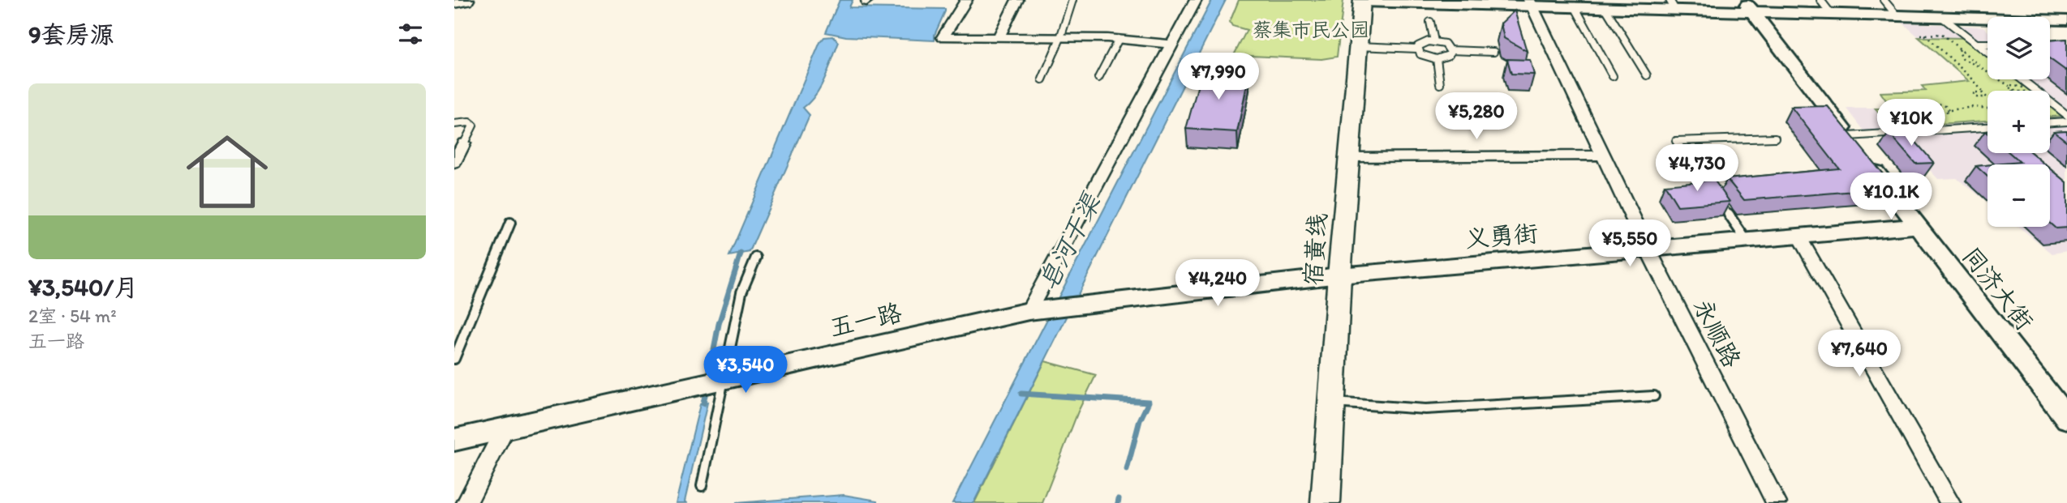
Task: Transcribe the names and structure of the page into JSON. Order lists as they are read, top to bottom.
{
  "streets": {
    "main road": ["宿黄线"],
    "street": [
      "义勇街",
      "同济大街",
      "五一路",
      "永顺路"
    ]
  },
  "crossings": [
    ["义勇街", "宿黄线"],
    ["义勇街", "同济大街"],
    ["义勇街", "五一路"],
    ["义勇街", "永顺路"]
  ],
  "water": ["皂河干渠"],
  "parks": ["蔡集市民公园"],
  "page": {
    "heading": "9套房源",
    "map_buttons": ["+", "−"],
    "price": [
      "¥7,990",
      "¥5,280",
      "¥10K",
      "¥4,730",
      "¥10.1K",
      "¥5,550",
      "¥4,240",
      "¥7,640",
      "¥3,540"
    ],
    "list": [
      {
        "name": "¥3,540/月",
        "note": "2室 · 54 m² · 五一路"
      }
    ]
  }
}
